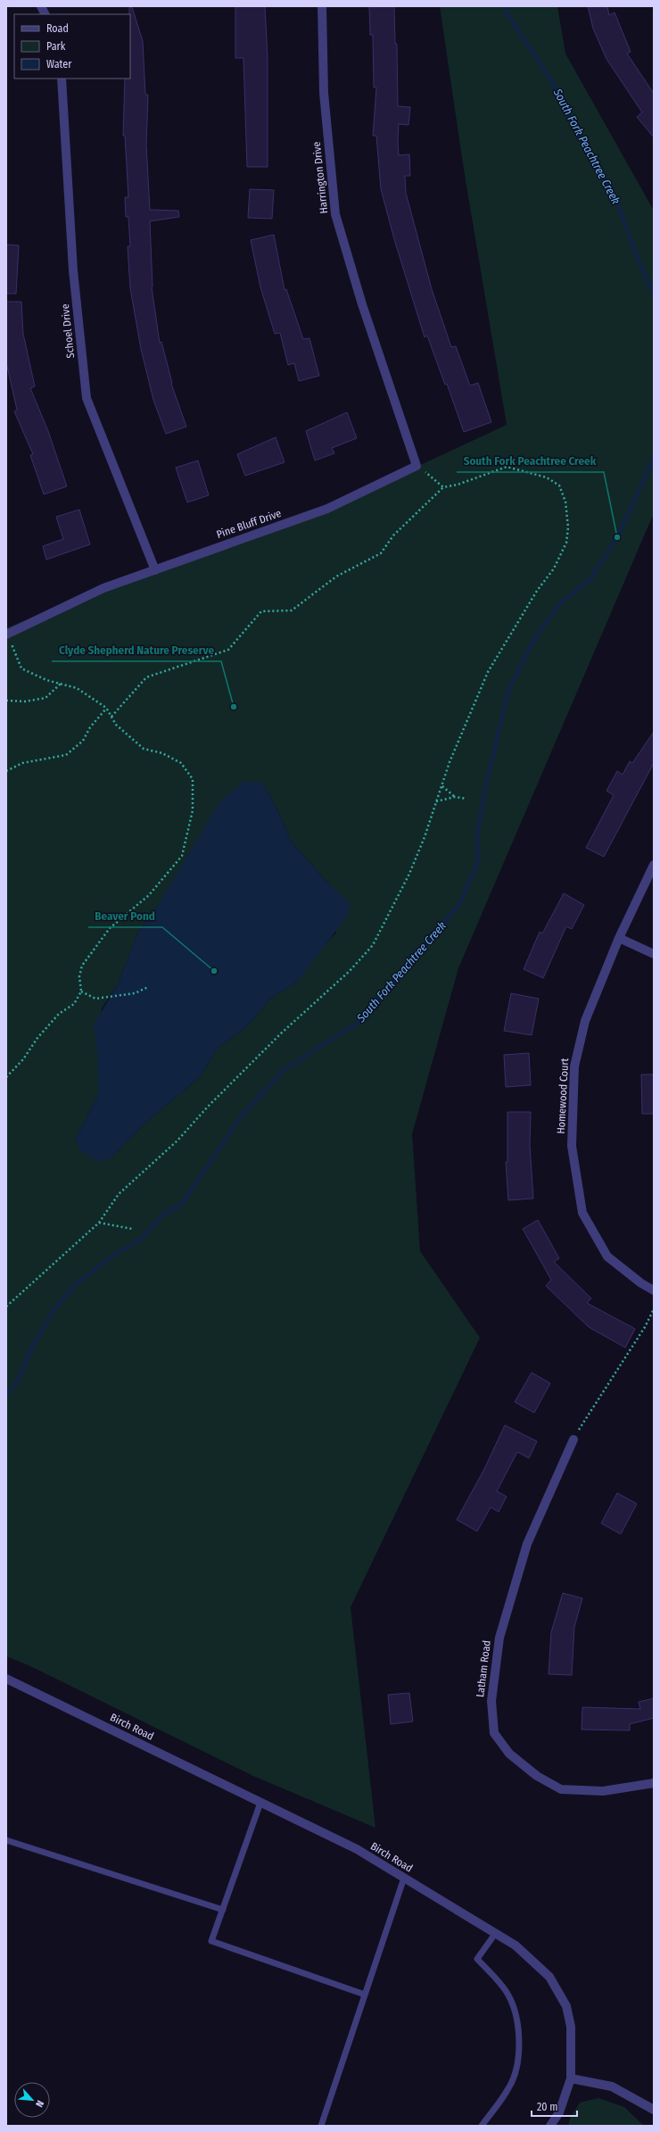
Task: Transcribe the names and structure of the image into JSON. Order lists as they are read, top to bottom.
{
  "streets": {
    "street": [
      "Harrington Drive",
      "Schoel Drive",
      "Pine Bluff Drive",
      "Homewood Court",
      "Latham Road",
      "Birch Road"
    ]
  },
  "crossings": [
    ["Harrington Drive", "Pine Bluff Drive"],
    ["Schoel Drive", "Pine Bluff Drive"]
  ],
  "water": ["South Fork Peachtree Creek"],
  "places": ["South Fork Peachtree Creek", "Clyde Shepherd Nature Preserve", "Beaver Pond"],
  "legend": ["Road", "Park", "Water"],
  "scale_bar": "20 m",
  "north": "bottom right"
}
